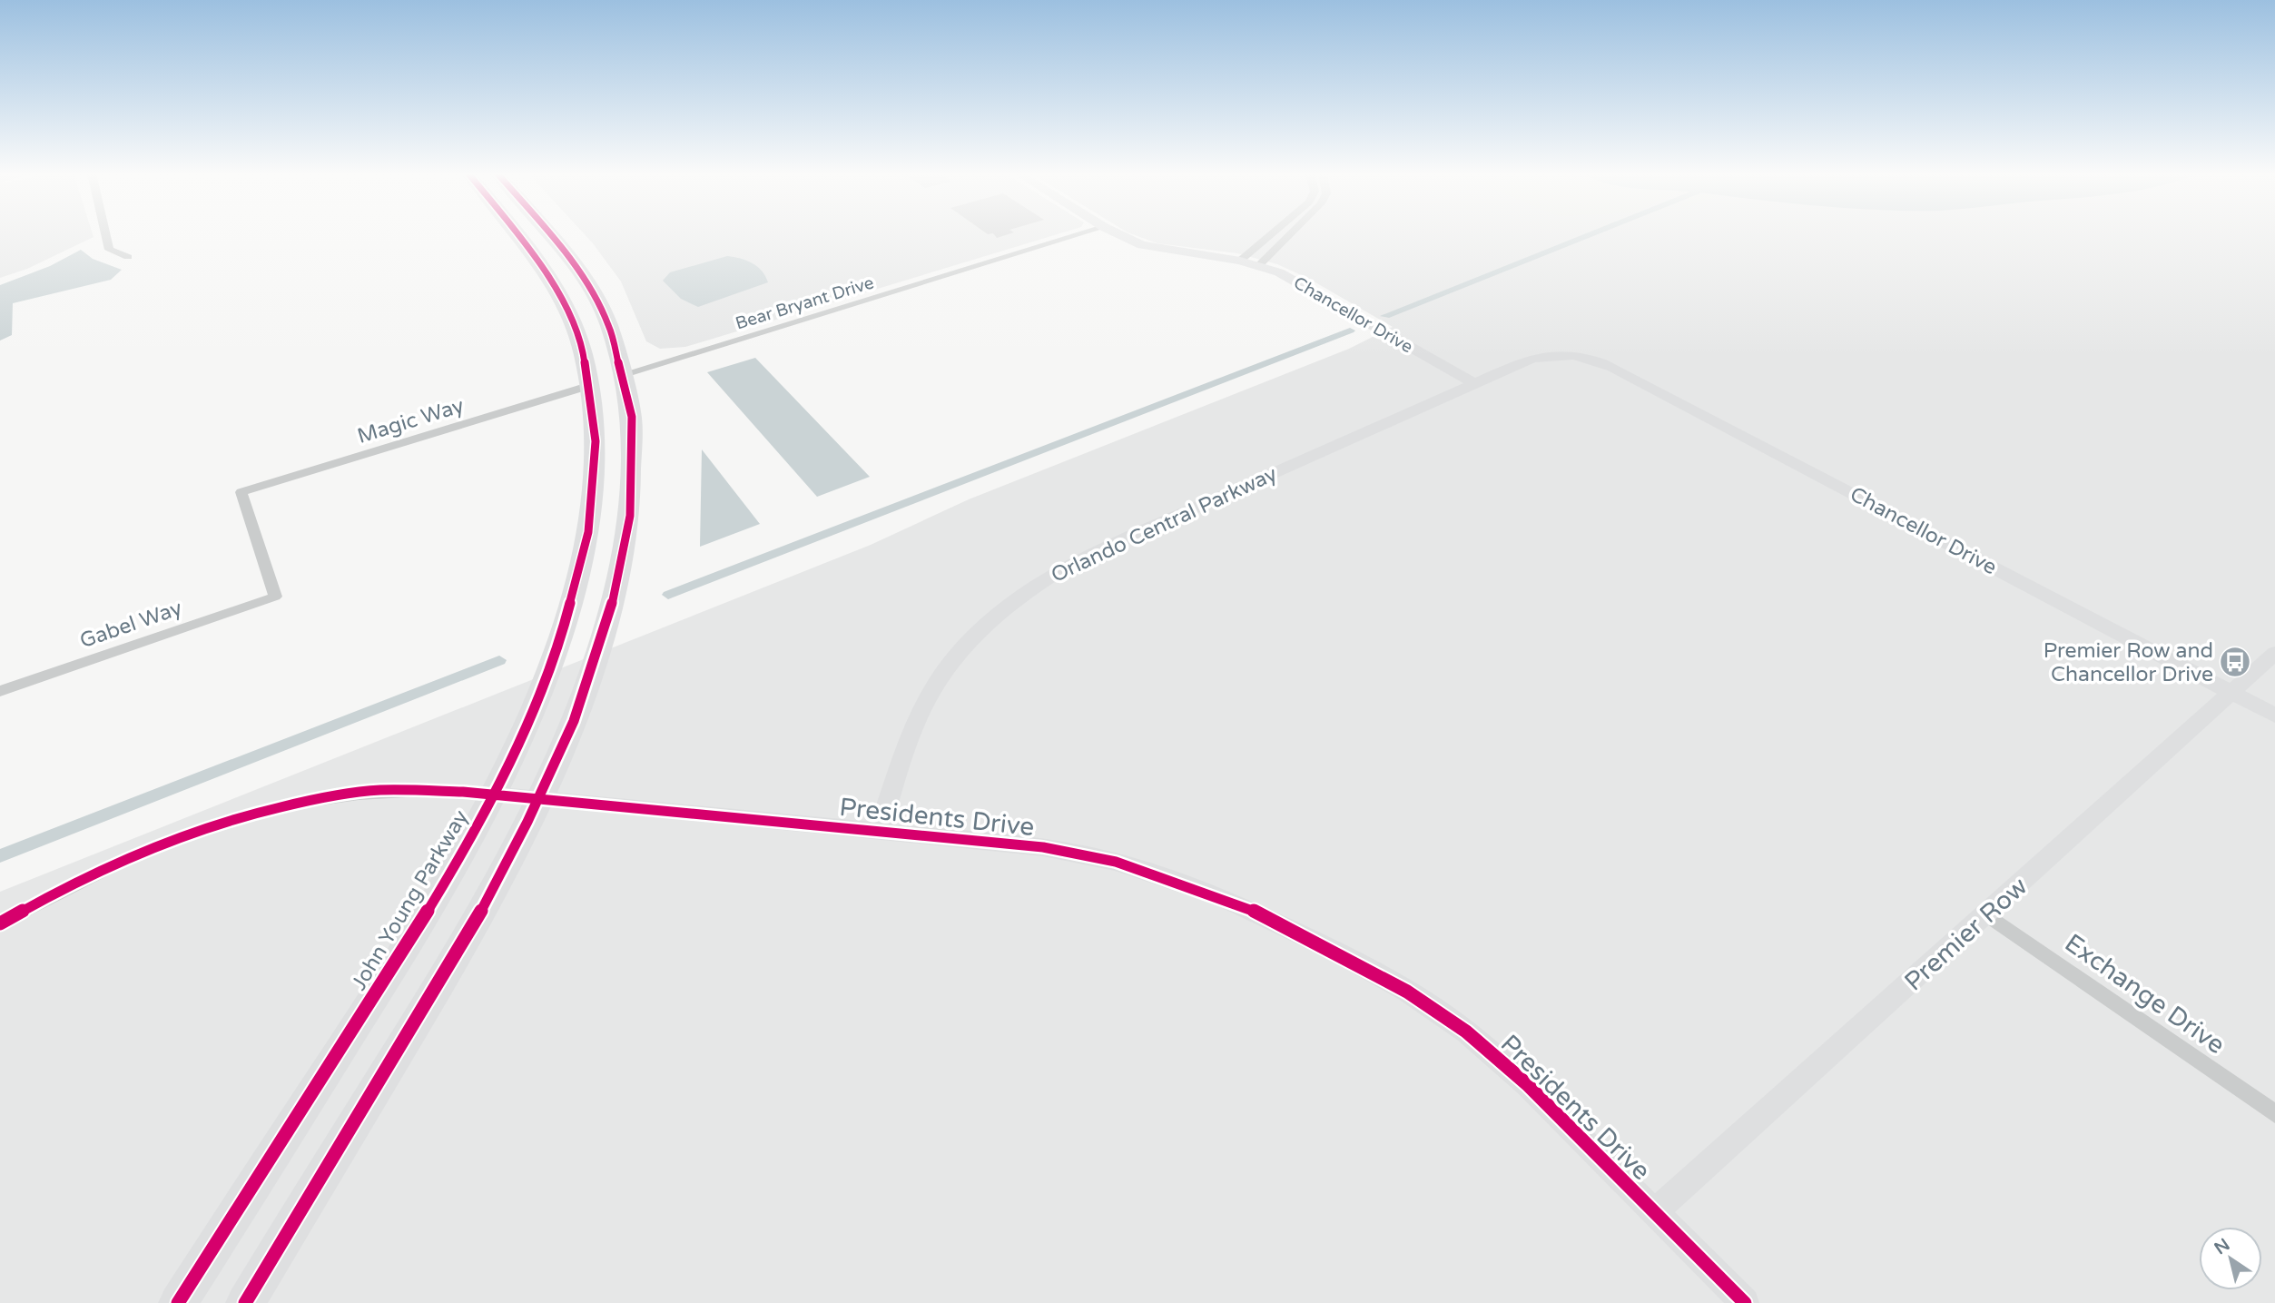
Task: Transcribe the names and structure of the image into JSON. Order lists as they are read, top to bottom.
{
  "streets": {
    "highway": ["John Young Parkway"],
    "street": [
      "Bear Bryant Drive",
      "Chancellor Drive",
      "Magic Way",
      "Orlando Central Parkway",
      "Gabel Way",
      "Presidents Drive",
      "Premier Row",
      "Exchange Drive"
    ]
  },
  "crossings": [
    ["Chancellor Drive", "Orlando Central Parkway"],
    ["Chancellor Drive", "Premier Row"],
    ["Magic Way", "Gabel Way"],
    ["Magic Way", "John Young Parkway"],
    ["Orlando Central Parkway", "Presidents Drive"],
    ["Presidents Drive", "John Young Parkway"],
    ["Presidents Drive", "Premier Row"],
    ["Premier Row", "Exchange Drive"]
  ],
  "places": {
    "bus stop": ["Premier Row and Chancellor Drive"]
  },
  "north": "top left"
}
